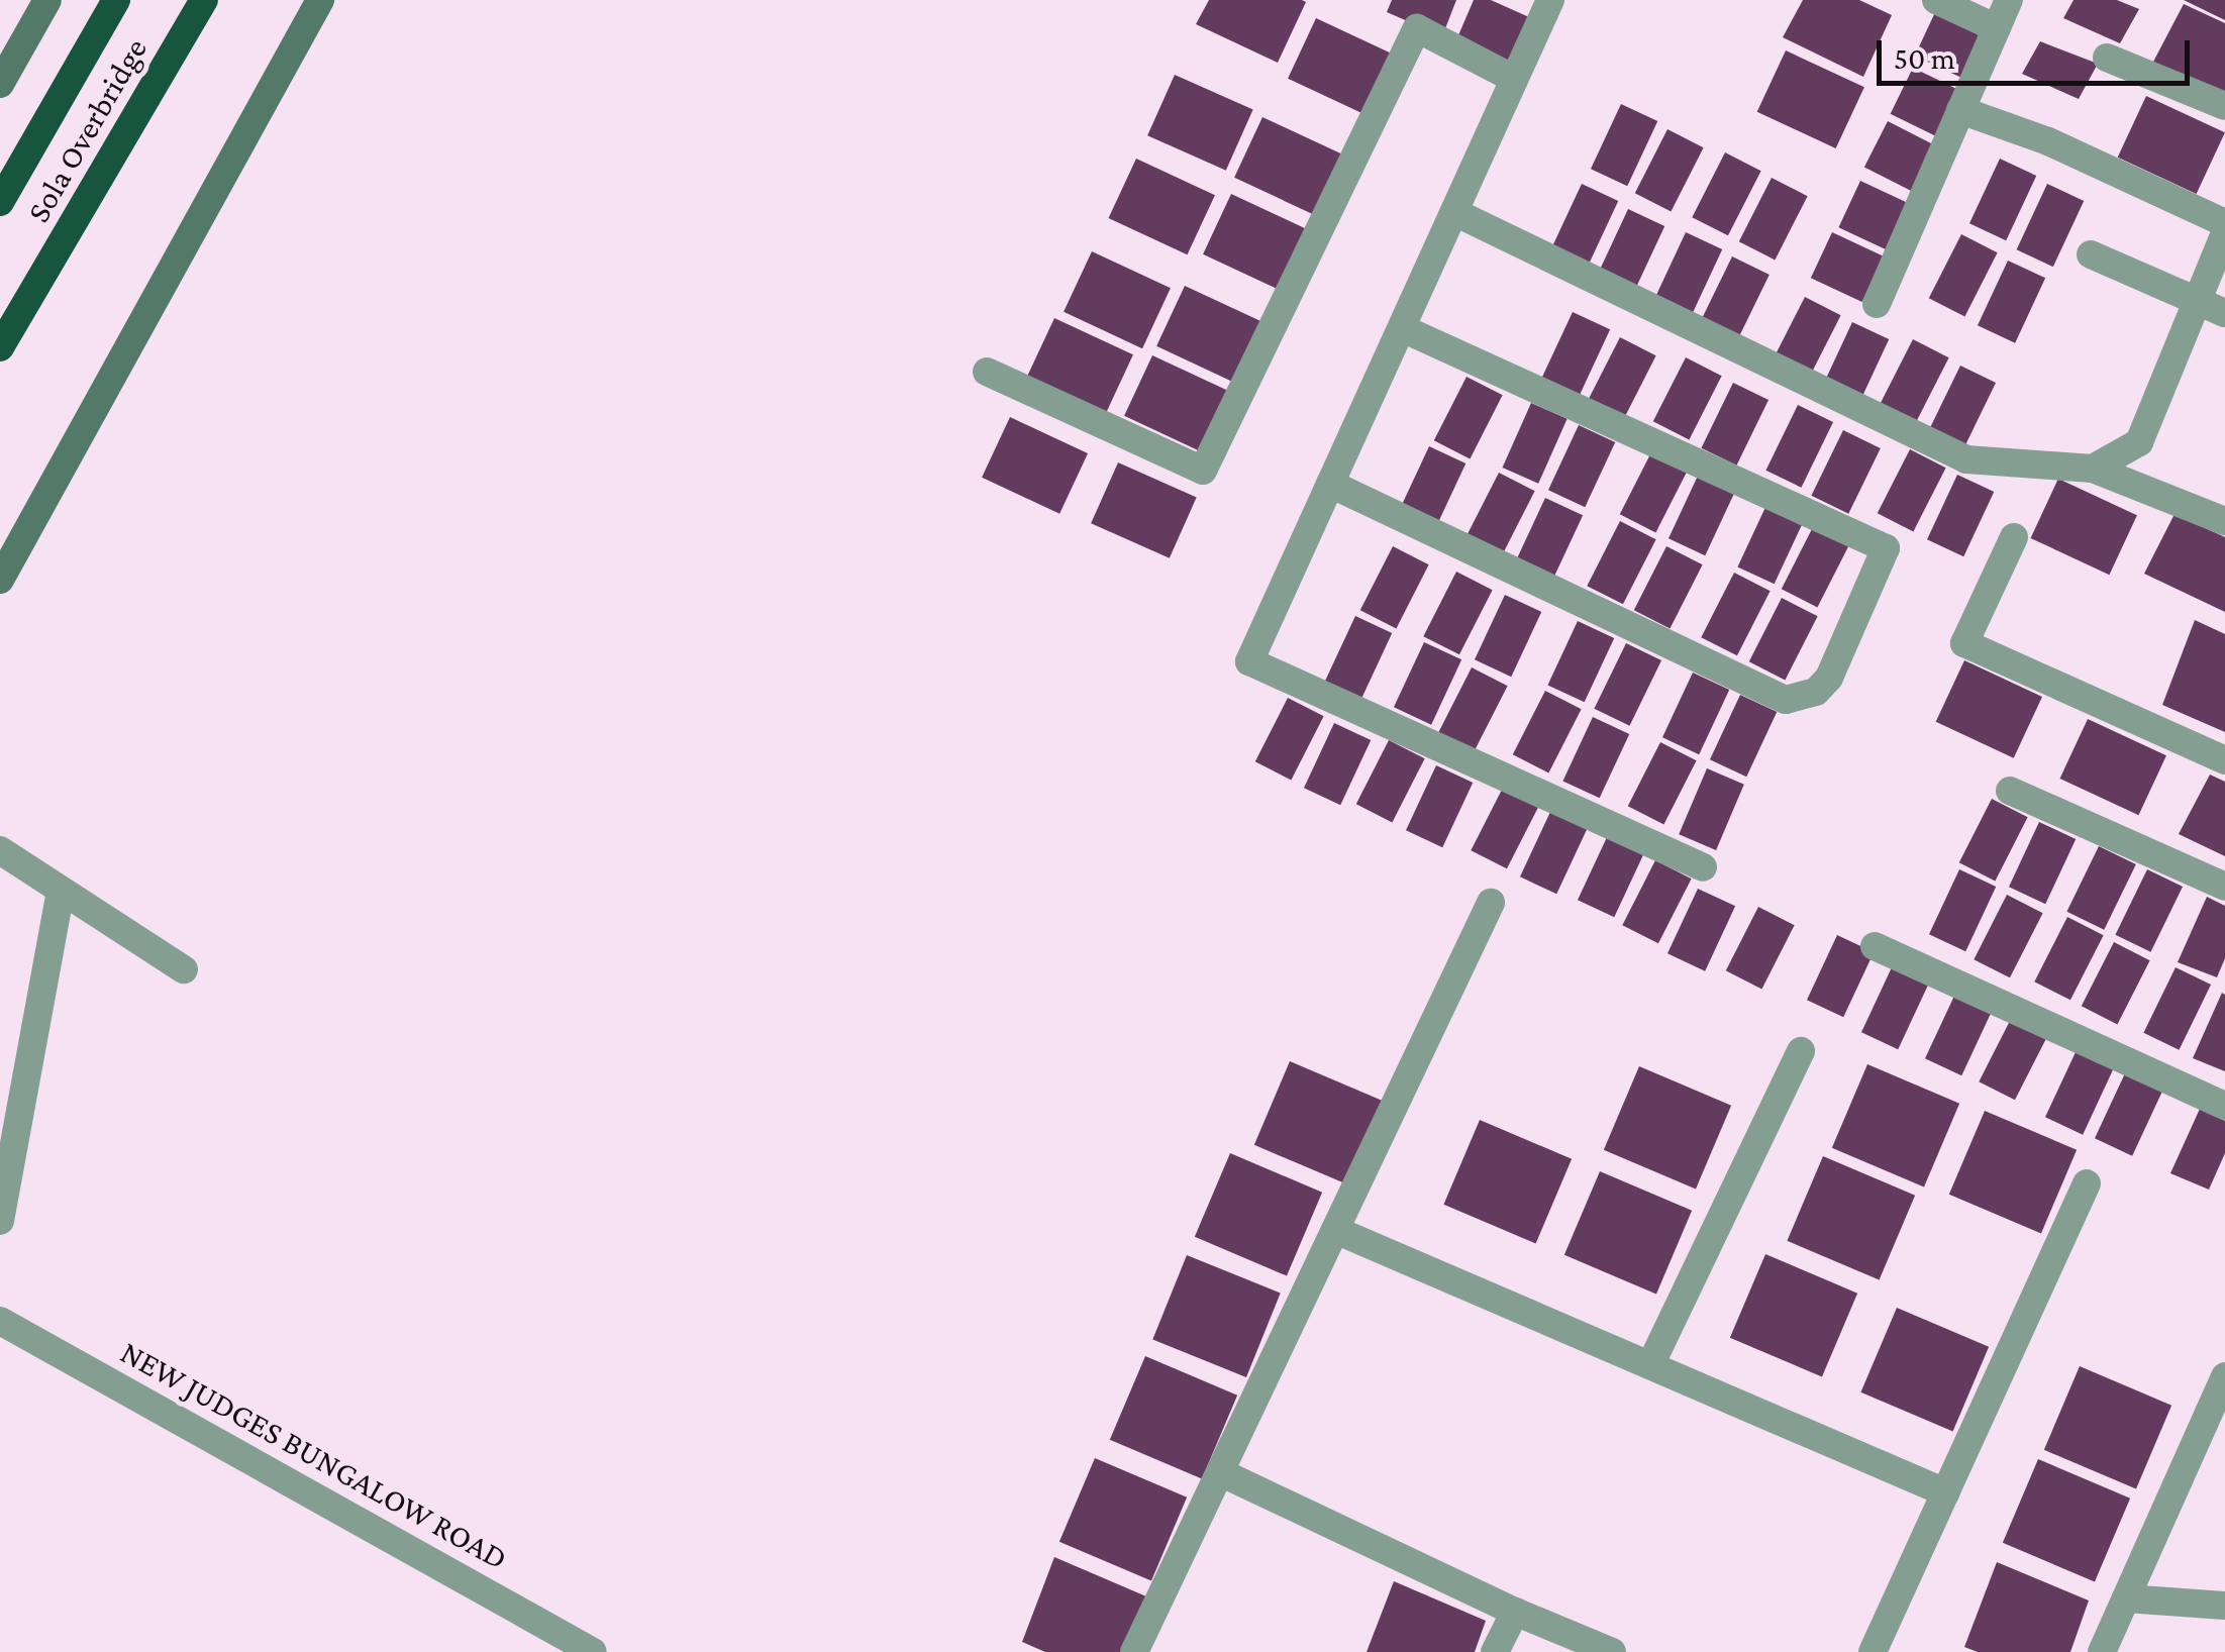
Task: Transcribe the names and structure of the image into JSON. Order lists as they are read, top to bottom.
{
  "streets": {
    "highway": ["Sola Overbridge"],
    "street": ["NEW JUDGES BUNGALOW ROAD"]
  },
  "scale_bar": "50 m"
}
